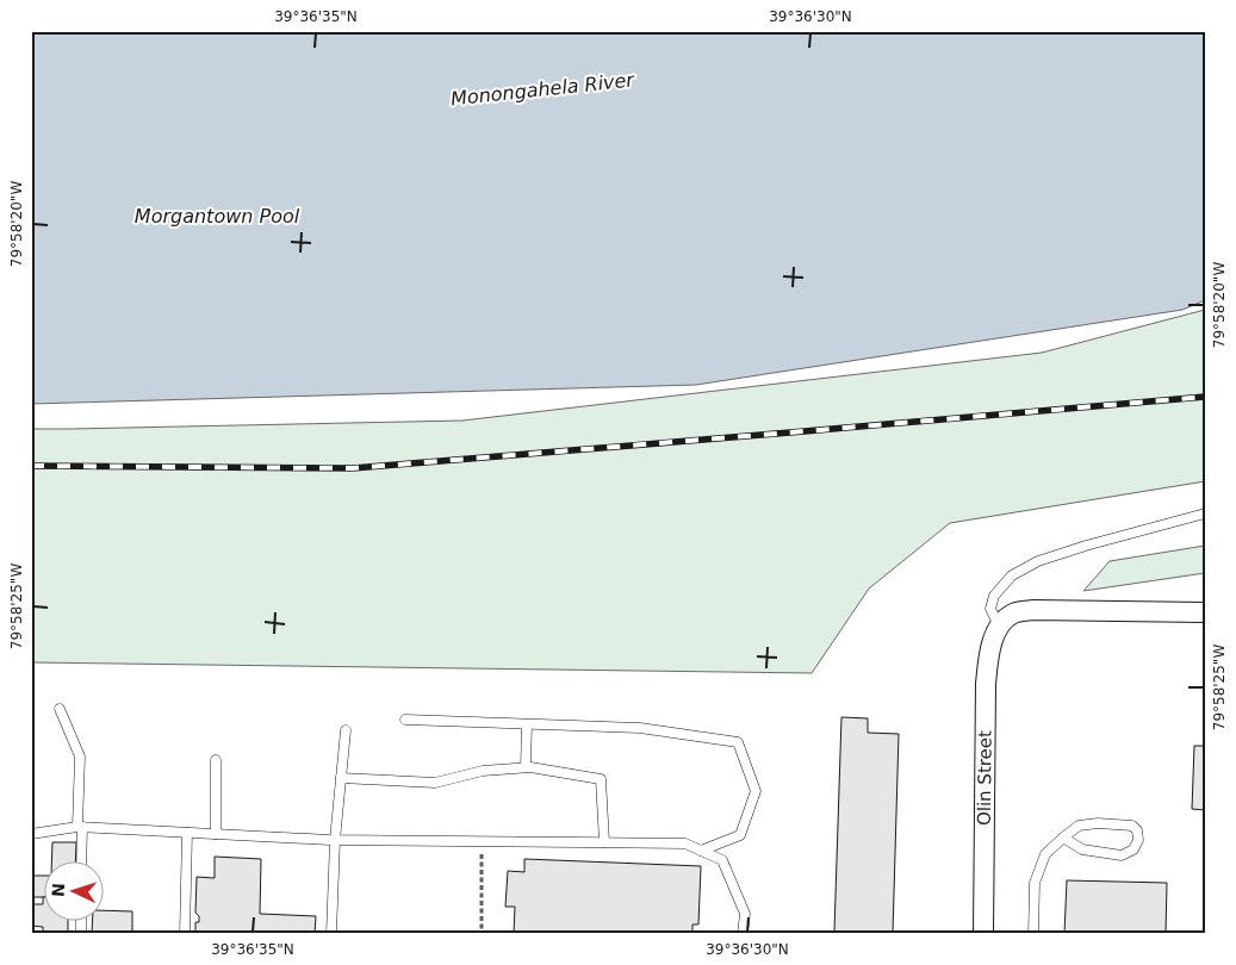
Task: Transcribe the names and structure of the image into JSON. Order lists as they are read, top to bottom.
{
  "streets": {
    "street": ["Olin Street"]
  },
  "water": ["Monongahela River", "Morgantown Pool"],
  "north": "left",
  "coordinates": [
    "39°36'35\"N",
    "39°36'30\"N",
    "79°58'20\"W",
    "79°58'25\"W"
  ]
}
